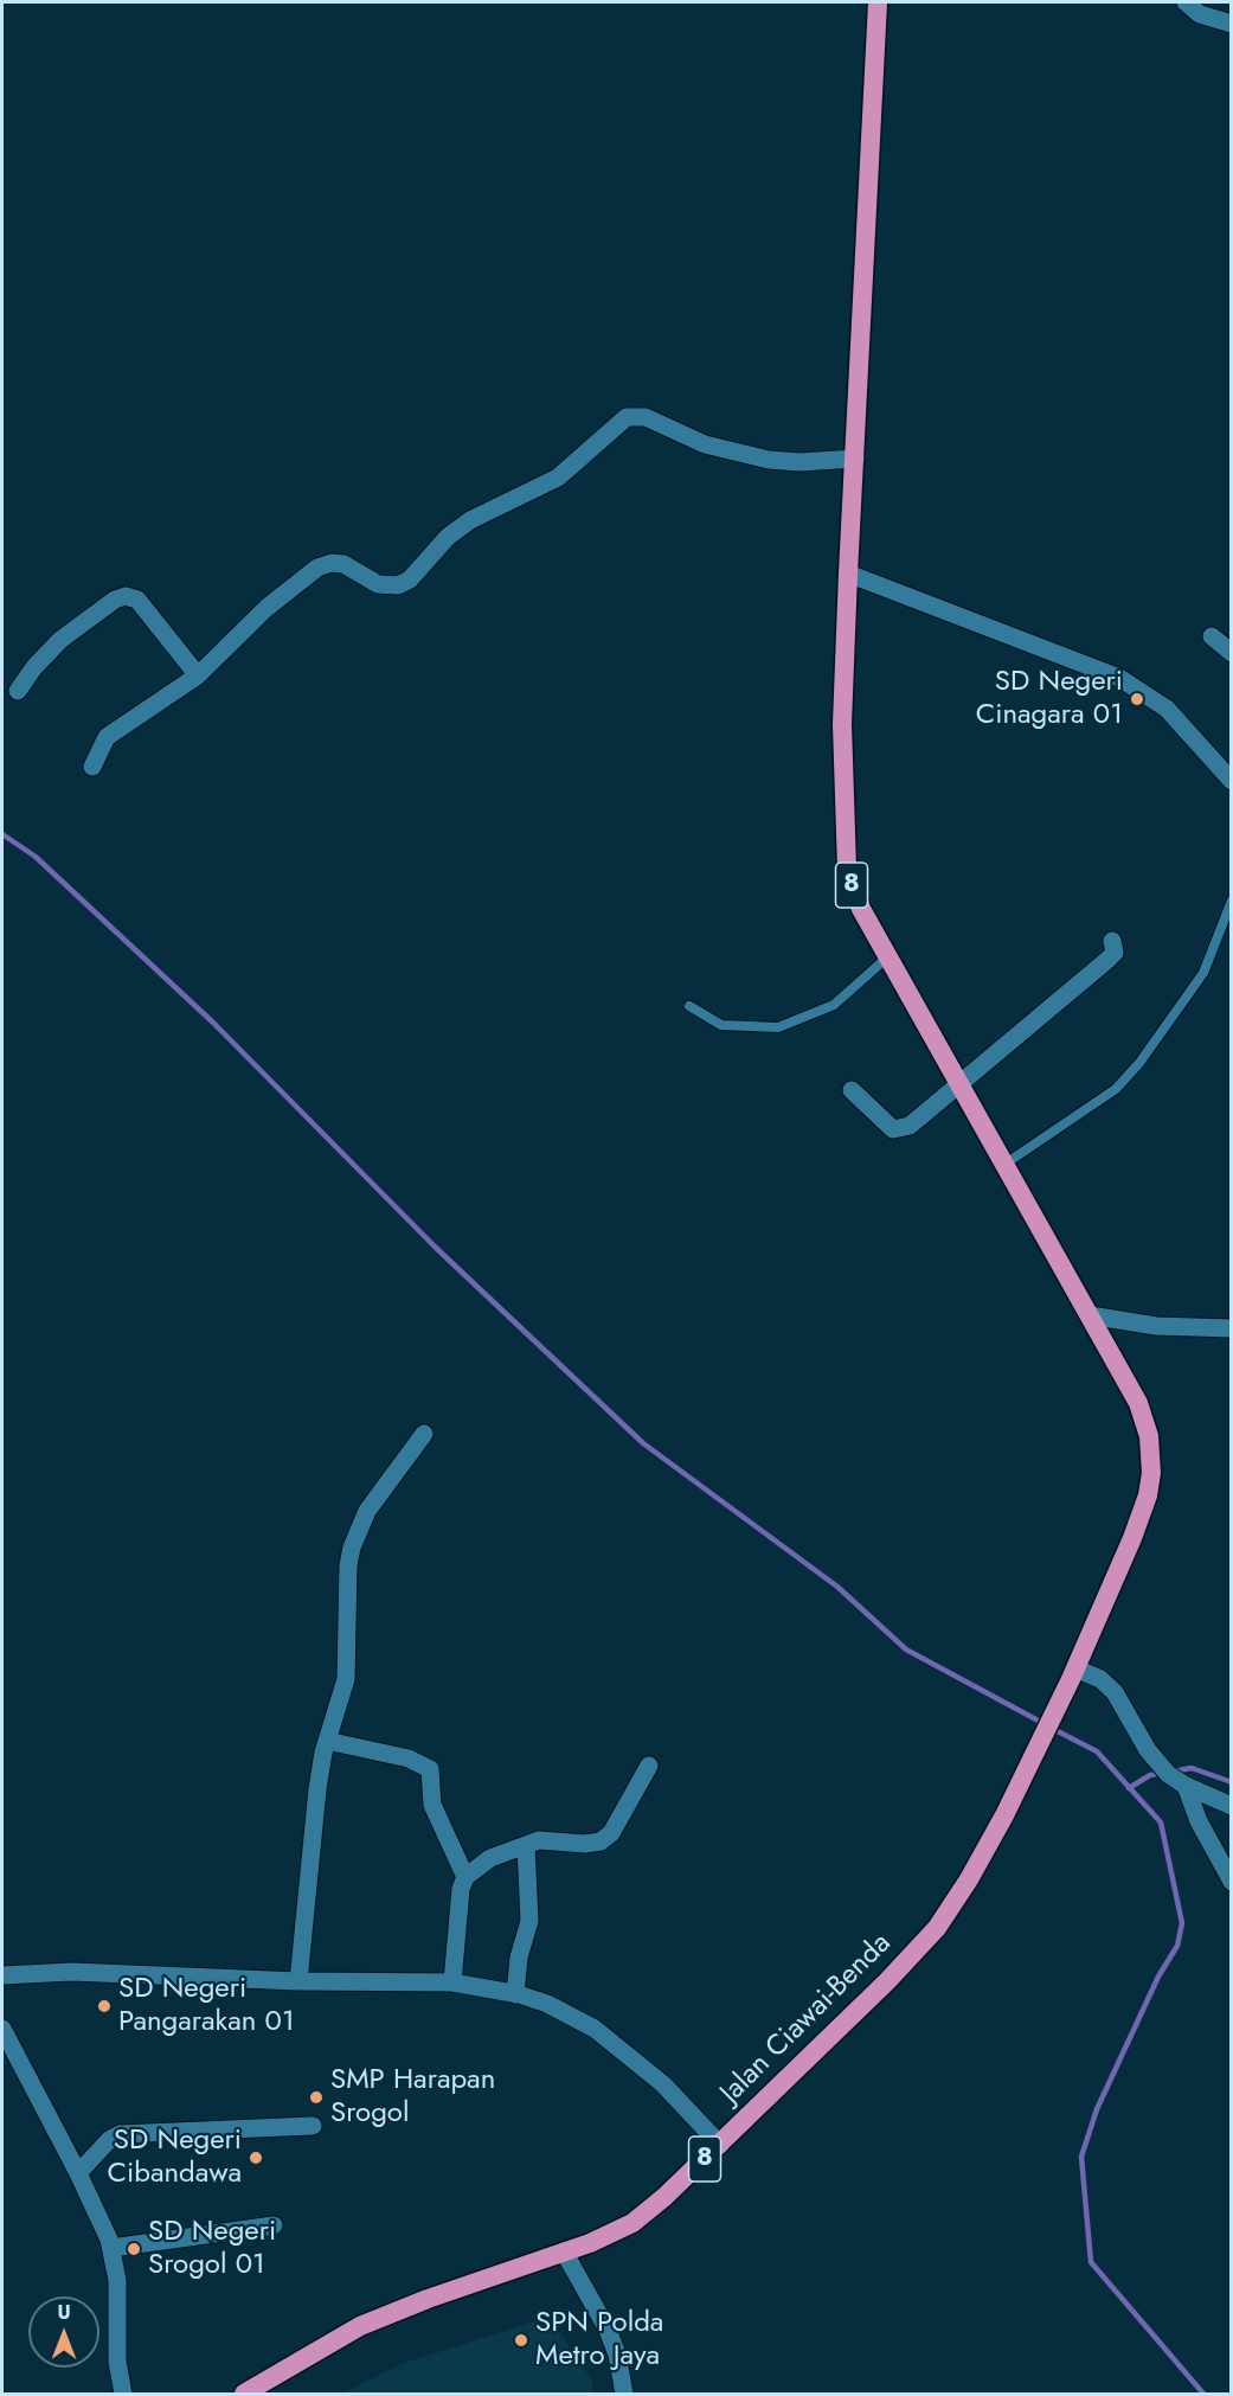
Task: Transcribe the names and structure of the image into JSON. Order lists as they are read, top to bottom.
{
  "streets": {
    "highway": ["8", "Jalan Ciawai-Benda"]
  },
  "crossings": [
    ["8", "Jalan Ciawai-Benda"]
  ],
  "places": [
    "SD Negeri Cinagara 01",
    "SD Negeri Pangarakan 01",
    "SMP Harapan Srogol",
    "SD Negeri Cibandawa",
    "SD Negeri Srogol 01",
    "SPN Polda Metro Jaya"
  ],
  "north": "top"
}
